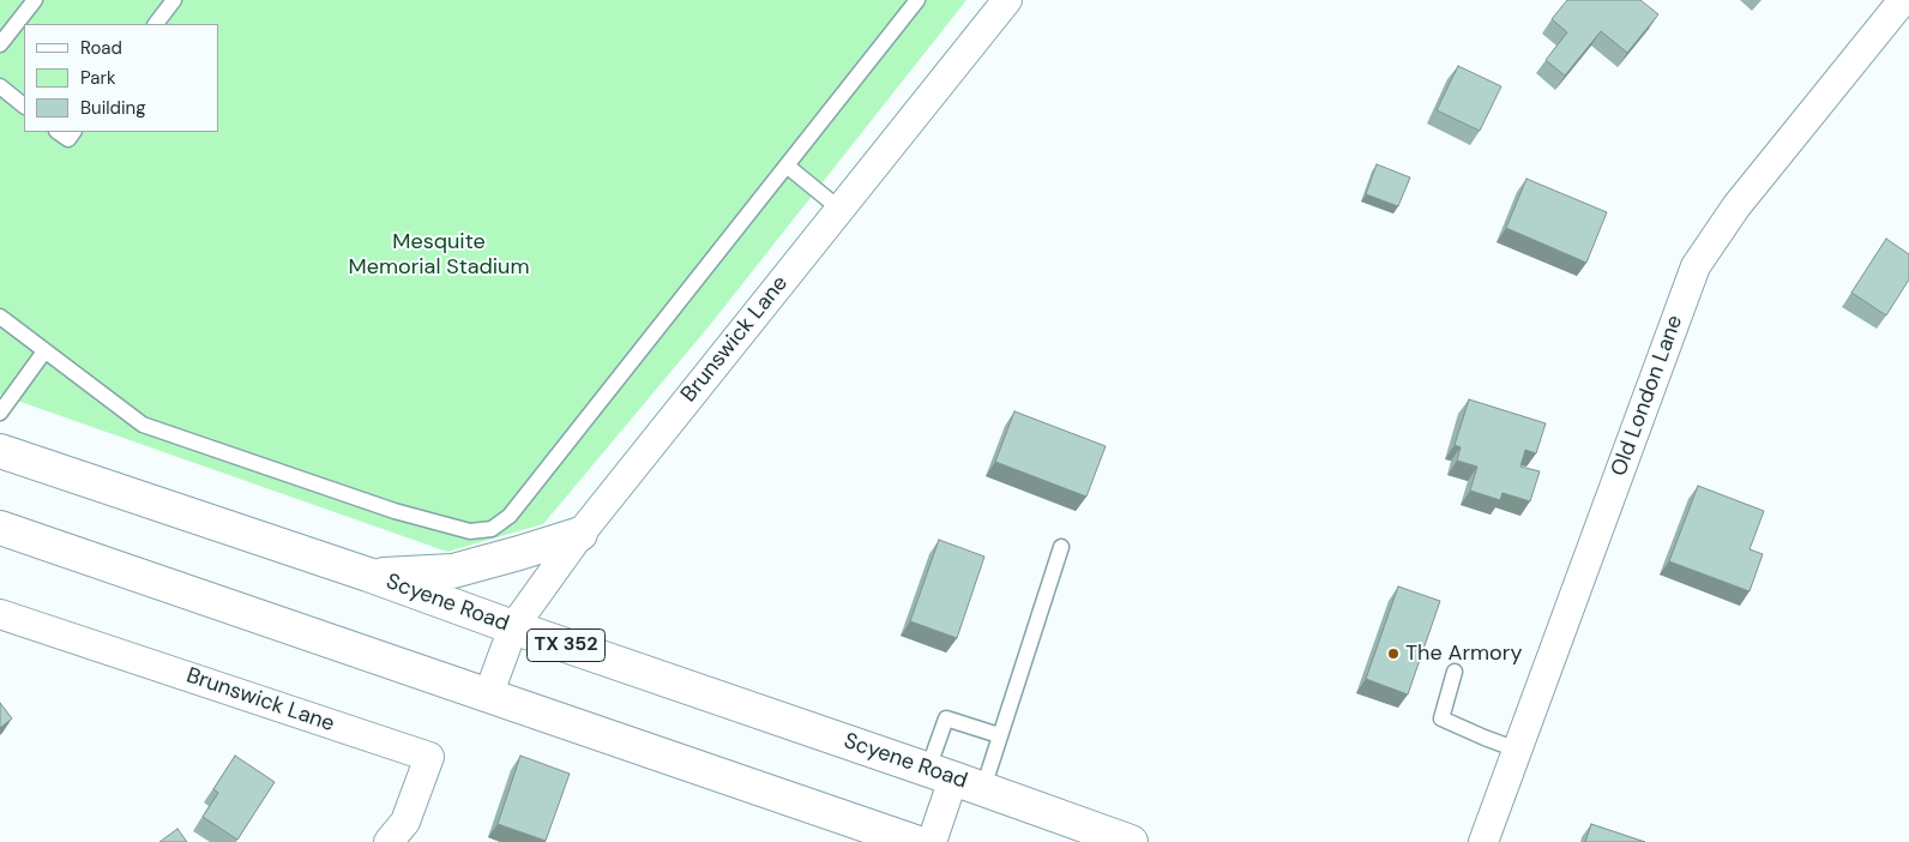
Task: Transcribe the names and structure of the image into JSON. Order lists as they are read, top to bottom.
{
  "streets": {
    "main road": ["Scyene Road", "TX 352"],
    "street": ["Brunswick Lane", "Old London Lane"]
  },
  "crossings": [
    ["Brunswick Lane", "Scyene Road"]
  ],
  "parks": ["Mesquite Memorial Stadium"],
  "places": ["The Armory"],
  "legend": ["Road", "Park", "Building"]
}
